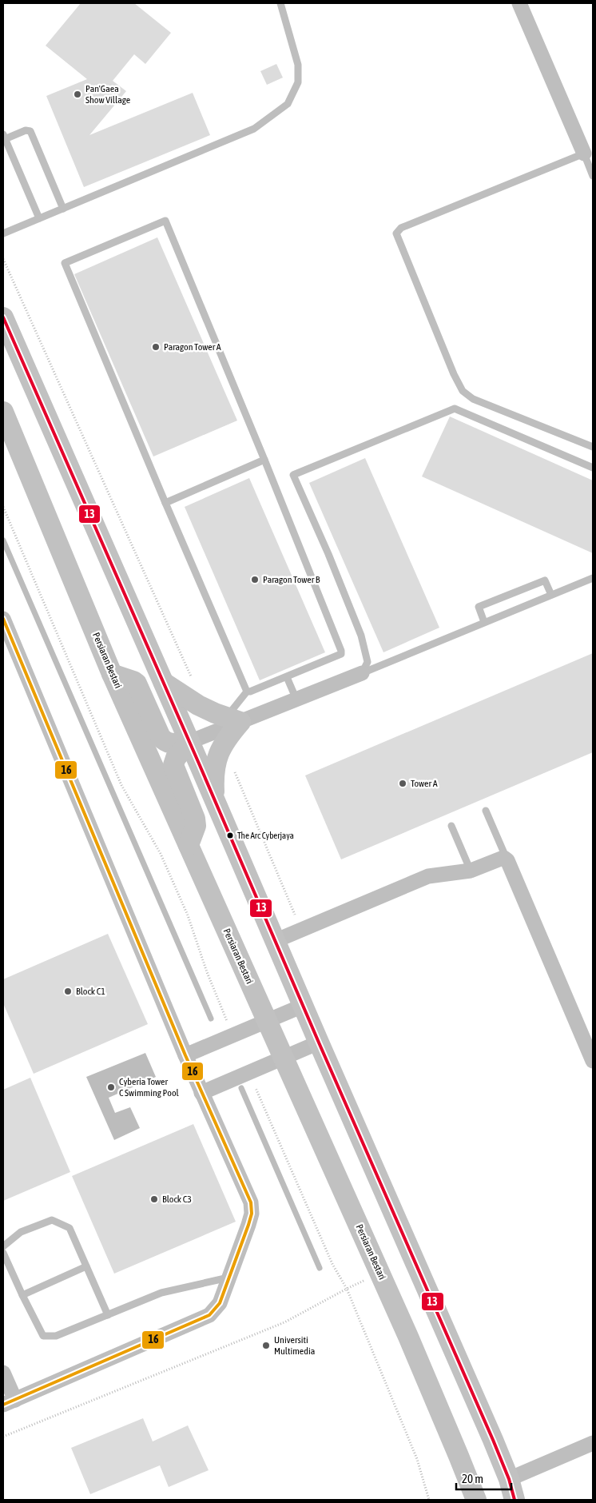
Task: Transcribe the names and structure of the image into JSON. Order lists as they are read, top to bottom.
{
  "streets": {
    "main road": ["Persiaran Bestari"]
  },
  "places": [
    "Pan'Gaea Show Village",
    "Paragon Tower A",
    "Paragon Tower B",
    "Tower A",
    "The Arc Cyberjaya",
    "Block C1",
    "Cyberia Tower C Swimming Pool",
    "Block C3",
    "Universiti Multimedia"
  ],
  "lines": ["transit line 13", "transit line 16"],
  "scale_bar": "20 m"
}
